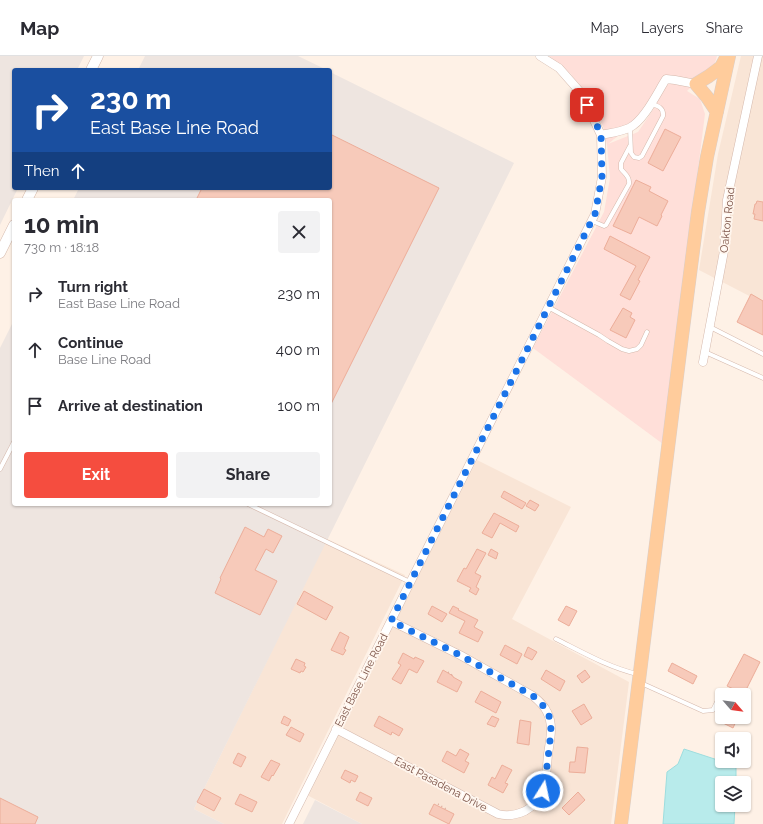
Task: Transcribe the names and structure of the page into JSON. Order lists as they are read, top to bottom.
{
  "streets": {
    "street": ["Oakton Road", "East Base Line Road", "East Pasadena Drive"]
  },
  "crossings": [
    ["East Base Line Road", "East Pasadena Drive"]
  ],
  "north": "bottom right",
  "page": {
    "header": "Map",
    "nav": ["Map", "Layers", "Share"],
    "turn": ["230 m", "East Base Line Road"],
    "then": "Then",
    "heading": ["10 min", "730 m · 18:18"],
    "list": [
      {
        "name": "Turn right",
        "note": "East Base Line Road",
        "value": "230 m"
      },
      {
        "name": "Continue",
        "note": "Base Line Road",
        "value": "400 m"
      },
      {
        "name": "Arrive at destination",
        "value": "100 m"
      }
    ],
    "buttons": ["Exit", "Share"]
  }
}
